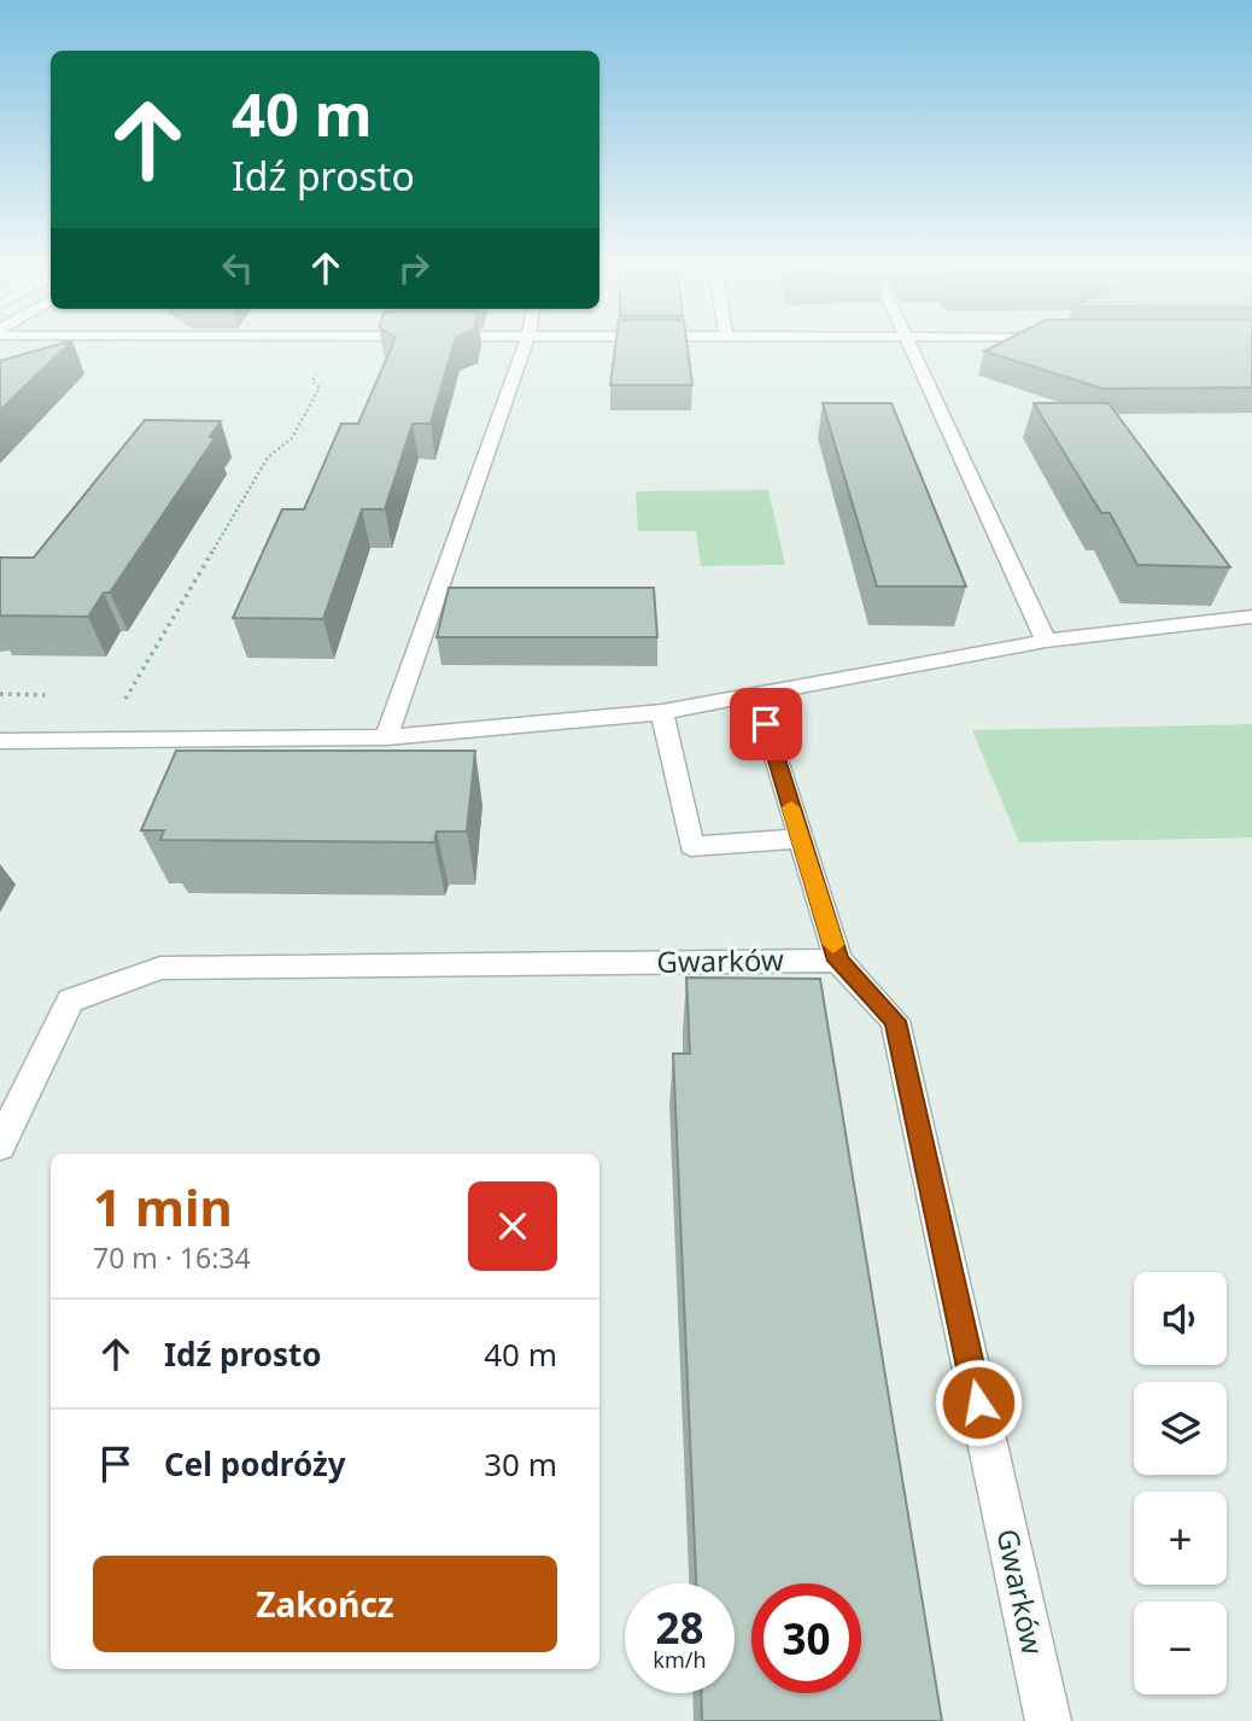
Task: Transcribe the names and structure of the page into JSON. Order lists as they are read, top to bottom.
{
  "streets": {
    "street": ["Gwarków"]
  },
  "page": {
    "turn": ["40 m", "Idź prosto"],
    "heading": ["1 min", "70 m · 16:34"],
    "map_buttons": ["+", "−"],
    "list": [
      {
        "name": "Idź prosto",
        "value": "40 m"
      },
      {
        "name": "Cel podróży",
        "value": "30 m"
      }
    ],
    "buttons": "Zakończ",
    "speed": "28 km/h",
    "limit": "30"
  }
}
